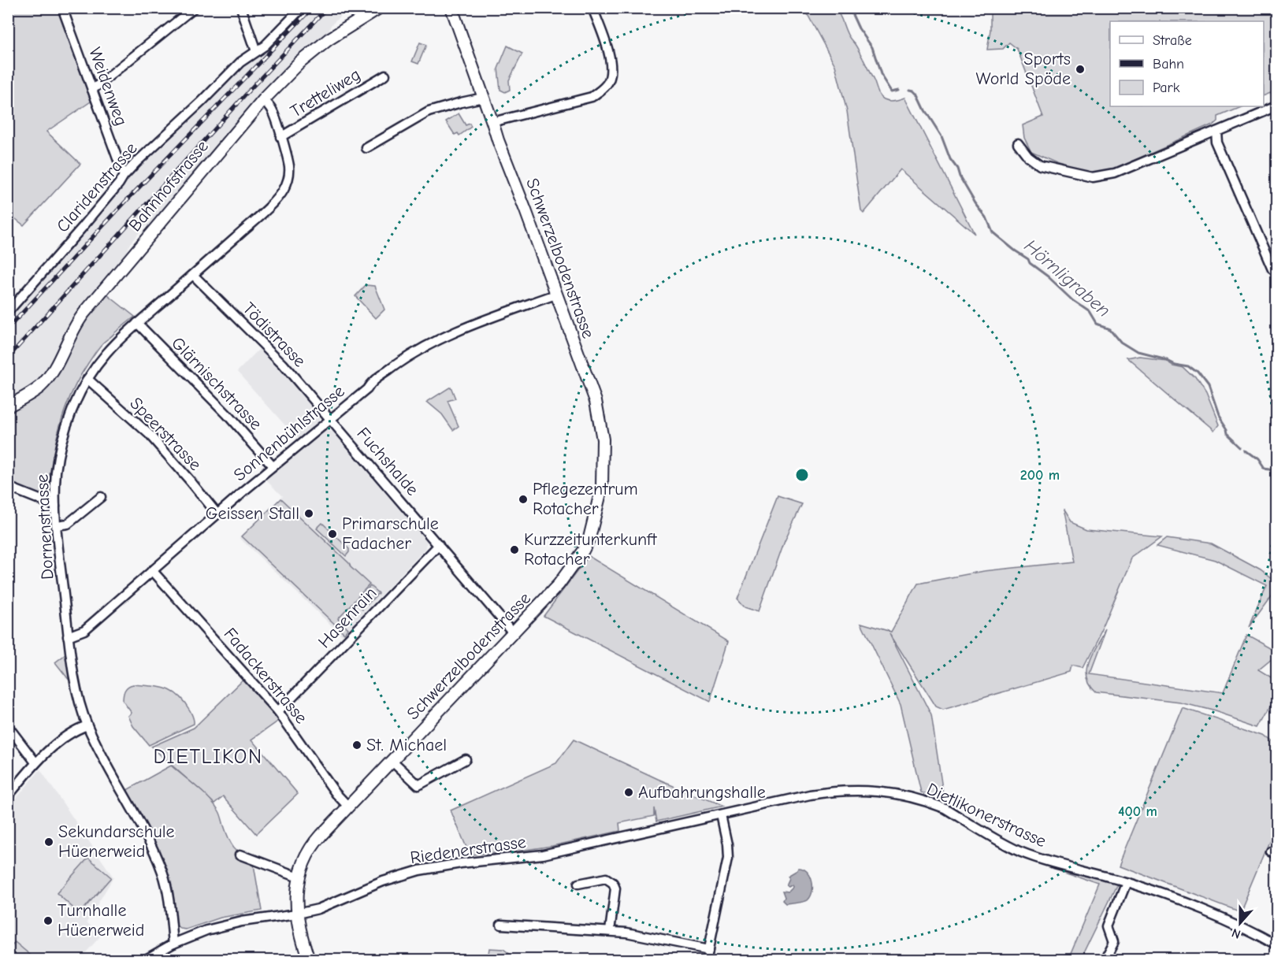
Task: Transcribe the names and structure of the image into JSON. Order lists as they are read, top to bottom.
{
  "streets": {
    "street": [
      "Weidenweg",
      "Tretteliweg",
      "Bahnhofstrasse",
      "Claridenstrasse",
      "Schwerzelbodenstrasse",
      "Tödistrasse",
      "Glärnischstrasse",
      "Sonnenbühlstrasse",
      "Speerstrasse",
      "Fuchshalde",
      "Dornenstrasse",
      "Hasenrain",
      "Fadackerstrasse",
      "Dietlikonerstrasse",
      "Riedenerstrasse"
    ]
  },
  "crossings": [
    ["Weidenweg", "Claridenstrasse"],
    ["Tretteliweg", "Dornenstrasse"],
    ["Bahnhofstrasse", "Dornenstrasse"],
    ["Schwerzelbodenstrasse", "Sonnenbühlstrasse"],
    ["Schwerzelbodenstrasse", "Fuchshalde"],
    ["Schwerzelbodenstrasse", "Fadackerstrasse"],
    ["Schwerzelbodenstrasse", "Riedenerstrasse"],
    ["Tödistrasse", "Sonnenbühlstrasse"],
    ["Tödistrasse", "Fuchshalde"],
    ["Tödistrasse", "Dornenstrasse"],
    ["Glärnischstrasse", "Sonnenbühlstrasse"],
    ["Glärnischstrasse", "Dornenstrasse"],
    ["Sonnenbühlstrasse", "Speerstrasse"],
    ["Sonnenbühlstrasse", "Fuchshalde"],
    ["Sonnenbühlstrasse", "Dornenstrasse"],
    ["Sonnenbühlstrasse", "Fadackerstrasse"],
    ["Speerstrasse", "Dornenstrasse"],
    ["Fuchshalde", "Hasenrain"],
    ["Dornenstrasse", "Riedenerstrasse"],
    ["Hasenrain", "Fadackerstrasse"],
    ["Dietlikonerstrasse", "Riedenerstrasse"]
  ],
  "districts": ["DIETLIKON"],
  "water": ["Hörnligraben"],
  "places": [
    "Sports World Spöde",
    "Pflegezentrum Rotacher",
    "Geissen Stall",
    "Primarschule Fadacher",
    "Kurzzeitunterkunft Rotacher",
    "St. Michael",
    "Aufbahrungshalle",
    "Sekundarschule Hüenerweid",
    "Turnhalle Hüenerweid"
  ],
  "legend": ["Straße", "Bahn", "Park"],
  "north": "bottom",
  "rings": ["200 m", "400 m"]
}
